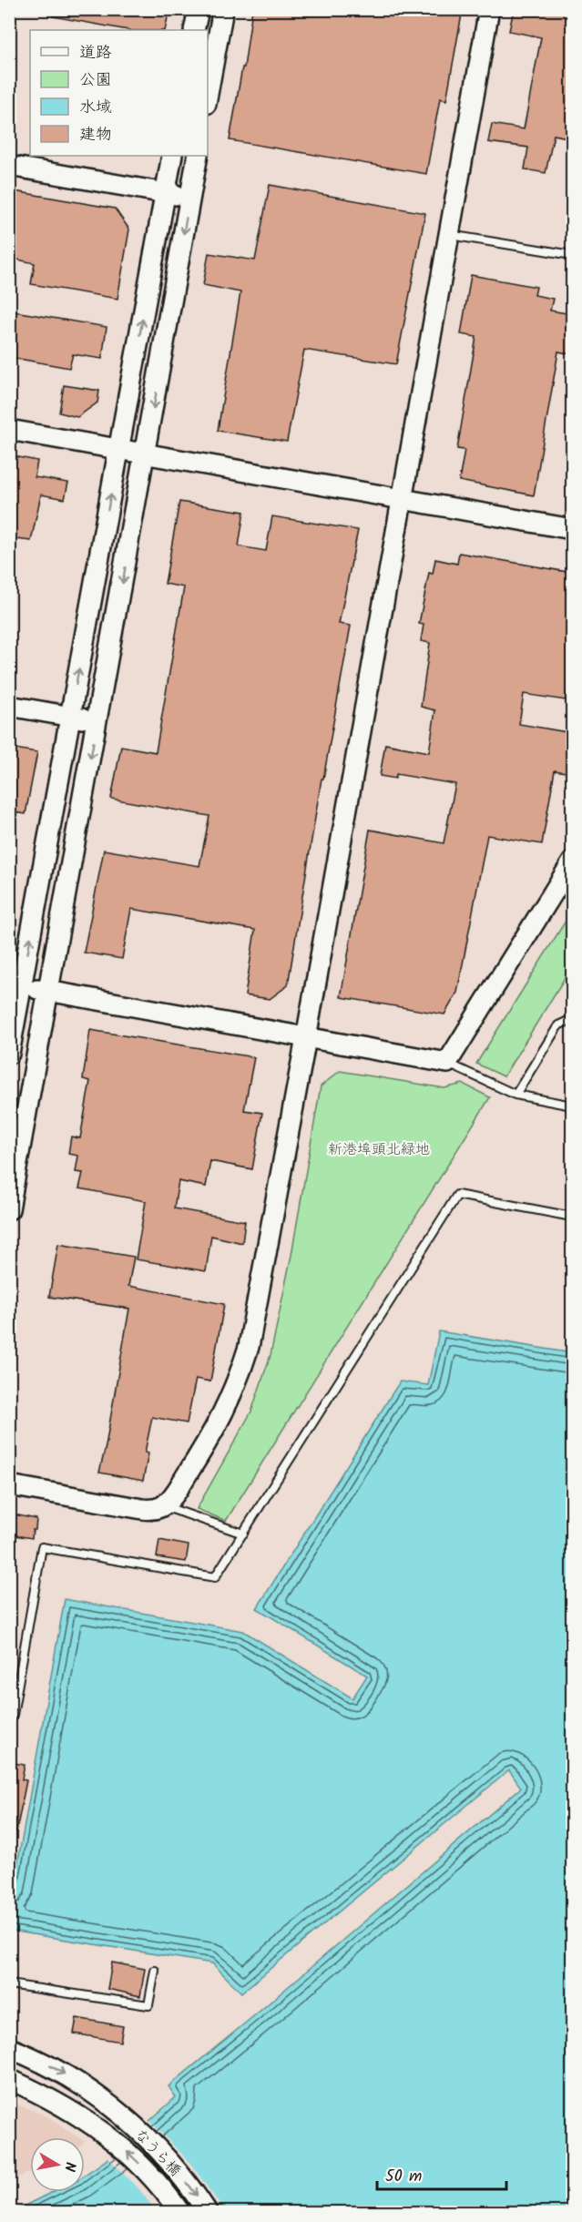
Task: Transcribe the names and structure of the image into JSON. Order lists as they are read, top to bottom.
{
  "streets": {
    "street": ["なうら橋"]
  },
  "parks": ["新港埠頭北緑地"],
  "legend": [
    "道路",
    "公園",
    "水域",
    "建物"
  ],
  "scale_bar": "50 m",
  "north": "right"
}
